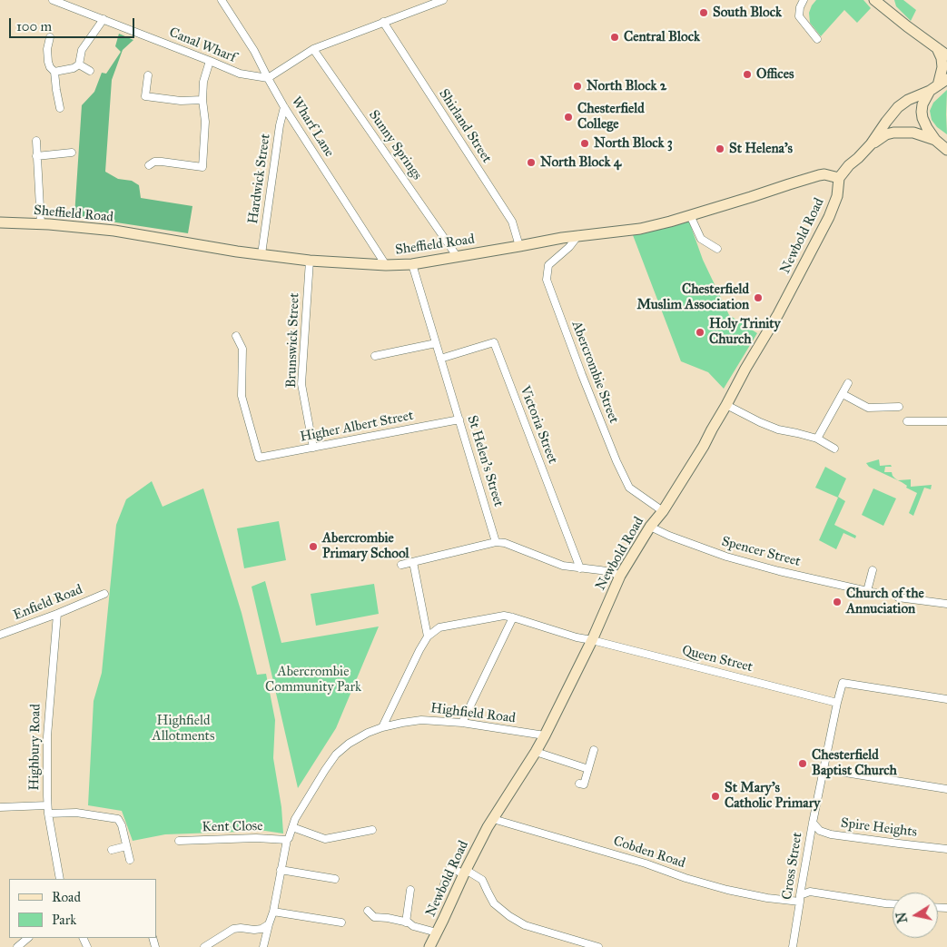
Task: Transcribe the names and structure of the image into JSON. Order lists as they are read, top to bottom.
{
  "streets": {
    "main road": ["Sheffield Road", "Newbold Road"],
    "street": [
      "Canal Wharf",
      "Shirland Street",
      "Wharf Lane",
      "Sunny Springs",
      "Hardwick Street",
      "Brunswick Street",
      "Abercrombie Street",
      "Victoria Street",
      "Higher Albert Street",
      "St Helen's Street",
      "Spencer Street",
      "Enfield Road",
      "Queen Street",
      "Highfield Road",
      "Highbury Road",
      "Kent Close",
      "Spire Heights",
      "Cobden Road",
      "Cross Street"
    ]
  },
  "crossings": [
    ["Canal Wharf", "Wharf Lane"],
    ["Shirland Street", "Sheffield Road"],
    ["Wharf Lane", "Hardwick Street"],
    ["Wharf Lane", "Sheffield Road"],
    ["Sunny Springs", "Sheffield Road"],
    ["Hardwick Street", "Sheffield Road"],
    ["Sheffield Road", "Newbold Road"],
    ["Sheffield Road", "Brunswick Street"],
    ["Sheffield Road", "Abercrombie Street"],
    ["Sheffield Road", "St Helen's Street"],
    ["Newbold Road", "Abercrombie Street"],
    ["Newbold Road", "Spencer Street"],
    ["Newbold Road", "Queen Street"],
    ["Newbold Road", "Highfield Road"],
    ["Newbold Road", "Cobden Road"],
    ["Brunswick Street", "Higher Albert Street"],
    ["Victoria Street", "St Helen's Street"],
    ["Higher Albert Street", "St Helen's Street"],
    ["Enfield Road", "Highbury Road"],
    ["Queen Street", "Cross Street"],
    ["Highfield Road", "Kent Close"],
    ["Spire Heights", "Cross Street"],
    ["Cobden Road", "Cross Street"]
  ],
  "parks": ["Abercrombie Community Park", "Highfield Allotments"],
  "places": [
    "South Block",
    "Central Block",
    "Offices",
    "North Block 2",
    "Chesterfield College",
    "North Block 3",
    "St Helena's",
    "North Block 4",
    "Chesterfield Muslim Association",
    "Holy Trinity Church",
    "Abercrombie Primary School",
    "Church of the Annuciation",
    "Chesterfield Baptist Church",
    "St Mary's Catholic Primary"
  ],
  "legend": ["Road", "Park"],
  "scale_bar": "100 m",
  "north": "left"
}
